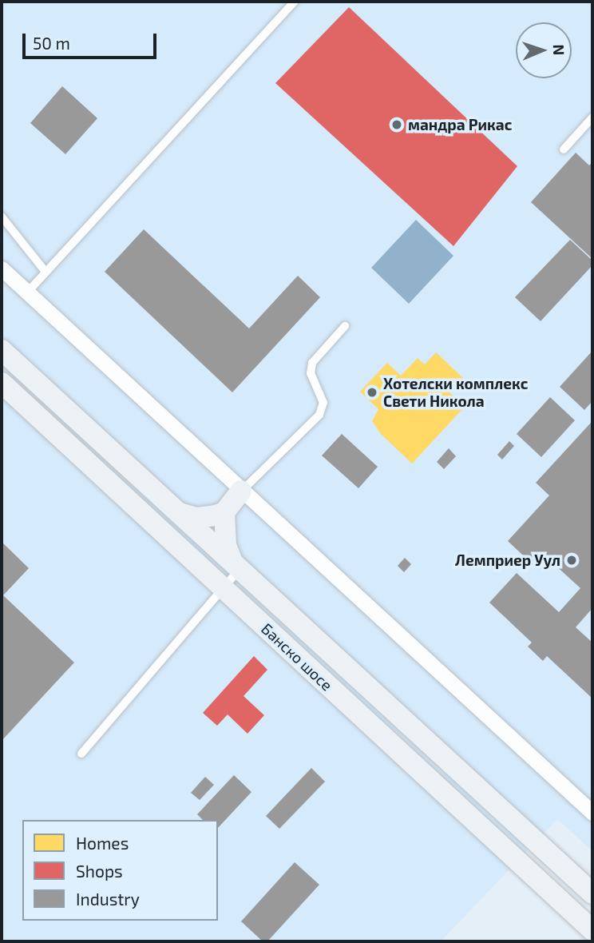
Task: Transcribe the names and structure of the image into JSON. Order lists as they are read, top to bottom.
{
  "streets": {
    "main road": ["Банско шосе"]
  },
  "places": ["мандра Рикас", "Хотелски комплекс Свети Никола", "Лемприер Уул"],
  "legend": ["Homes", "Shops", "Industry"],
  "scale_bar": "50 m",
  "north": "right"
}
